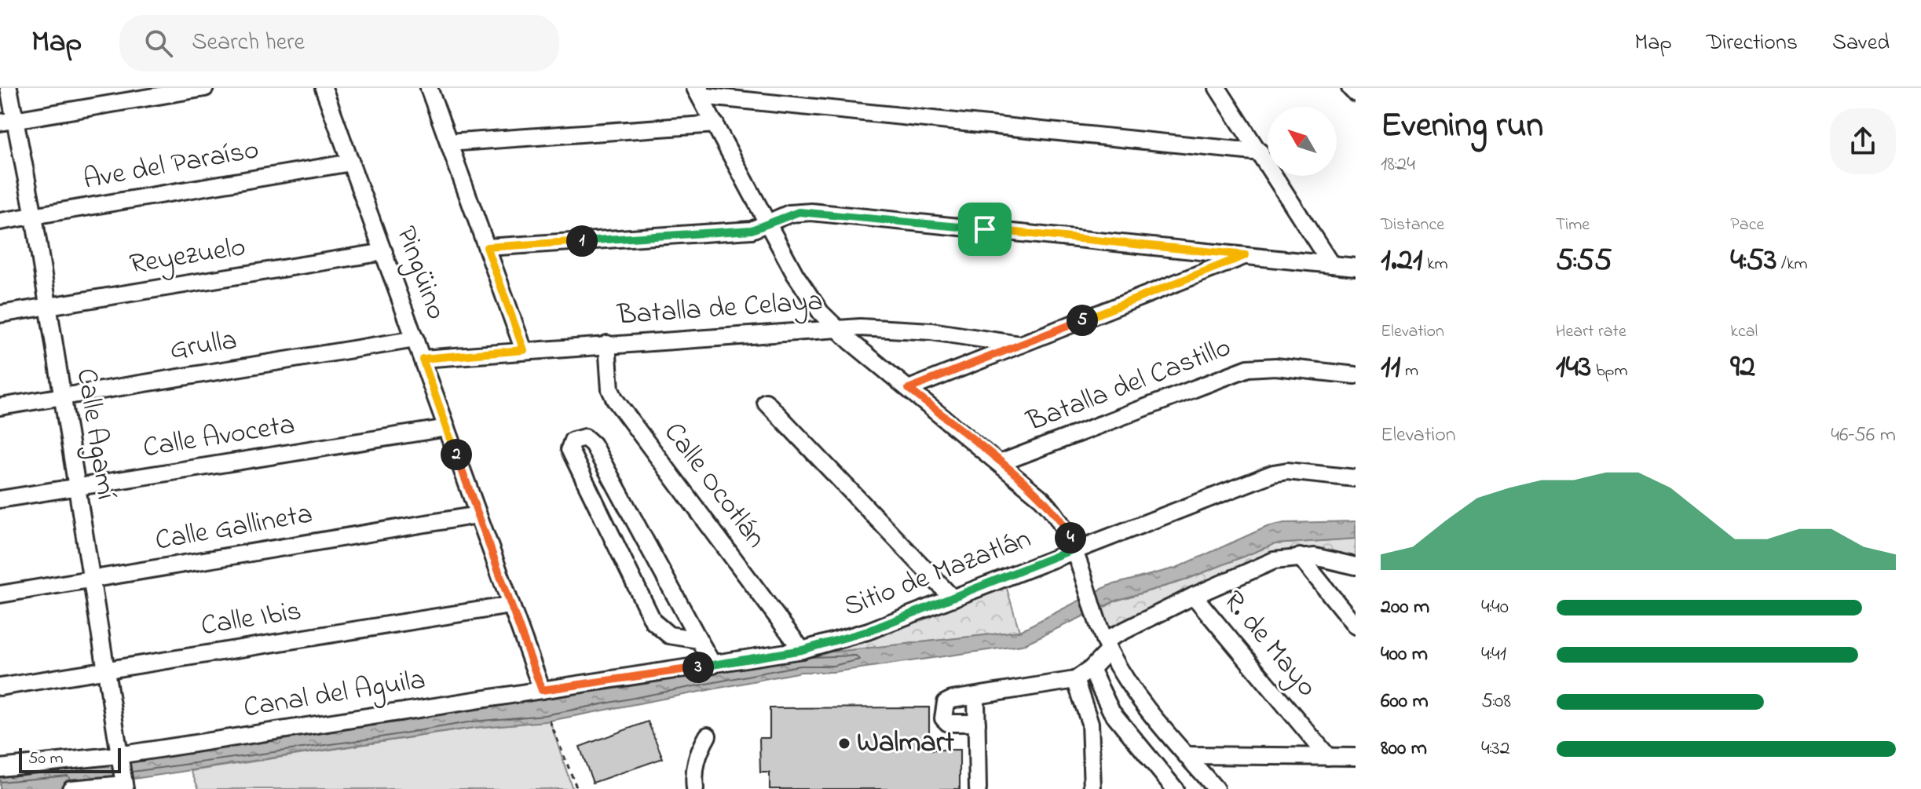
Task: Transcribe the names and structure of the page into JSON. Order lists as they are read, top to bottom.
{
  "streets": {
    "street": [
      "Ave del Paraíso",
      "Reyezuelo",
      "Pingüino",
      "Batalla de Celaya",
      "Grulla",
      "Batalla del Castillo",
      "Calle Agamí",
      "Calle Avoceta",
      "Calle Ocotlán",
      "Calle Gallineta",
      "Sitio de Mazatlán",
      "Calle Ibis",
      "R. de Mayo",
      "Canal del Aguila"
    ]
  },
  "crossings": [
    ["Ave del Paraíso", "Pingüino"],
    ["Ave del Paraíso", "Calle Agamí"],
    ["Reyezuelo", "Pingüino"],
    ["Reyezuelo", "Calle Agamí"],
    ["Pingüino", "Batalla de Celaya"],
    ["Pingüino", "Grulla"],
    ["Pingüino", "Calle Avoceta"],
    ["Pingüino", "Calle Gallineta"],
    ["Pingüino", "Calle Ibis"],
    ["Pingüino", "Canal del Aguila"],
    ["Batalla de Celaya", "Calle Ocotlán"],
    ["Grulla", "Calle Agamí"],
    ["Calle Agamí", "Calle Avoceta"],
    ["Calle Agamí", "Calle Gallineta"],
    ["Calle Agamí", "Calle Ibis"],
    ["Calle Agamí", "Canal del Aguila"],
    ["Calle Ocotlán", "Sitio de Mazatlán"],
    ["Sitio de Mazatlán", "Canal del Aguila"]
  ],
  "places": ["Walmart"],
  "scale_bar": "50 m",
  "north": "top left",
  "page": {
    "header": "Map",
    "search": "Search here",
    "nav": ["Map", "Directions", "Saved"],
    "heading": ["Evening run", "18:24"],
    "stats": [
      ["Distance", "1.21 km"],
      ["Time", "5:55"],
      ["Pace", "4:53 /km"],
      ["Elevation", "11 m"],
      ["Heart rate", "143 bpm"],
      ["kcal", "92"]
    ],
    "pins": [
      "1",
      "5",
      "2",
      "4",
      "3"
    ],
    "chart": ["Elevation", "46–56 m"],
    "list": [
      {
        "name": "200 m",
        "note": "4:40"
      },
      {
        "name": "400 m",
        "note": "4:41"
      },
      {
        "name": "600 m",
        "note": "5:08"
      },
      {
        "name": "800 m",
        "note": "4:32"
      }
    ],
    "scale": "50 m"
  }
}
